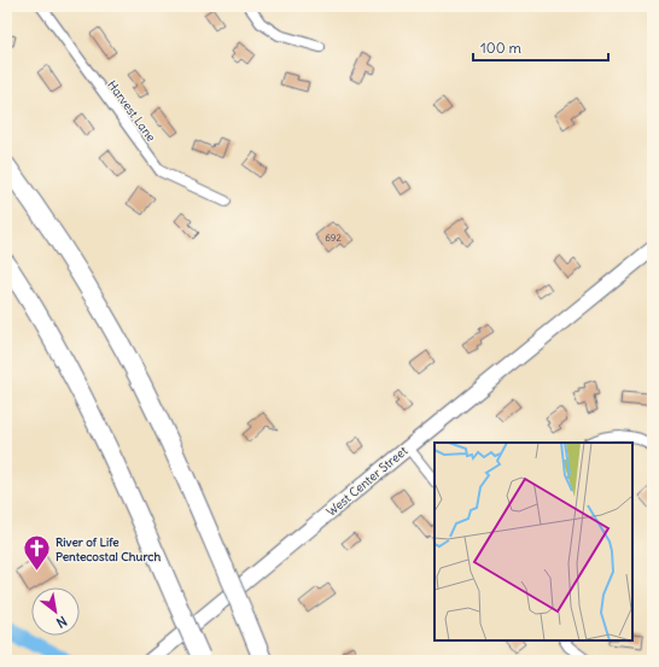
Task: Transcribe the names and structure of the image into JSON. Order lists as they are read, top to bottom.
{
  "streets": {
    "street": ["Harvest Lane", "West Center Street"]
  },
  "places": {
    "church": ["River of Life Pentecostal Church"]
  },
  "house_numbers": ["692"],
  "scale_bar": "100 m",
  "north": "bottom right"
}
